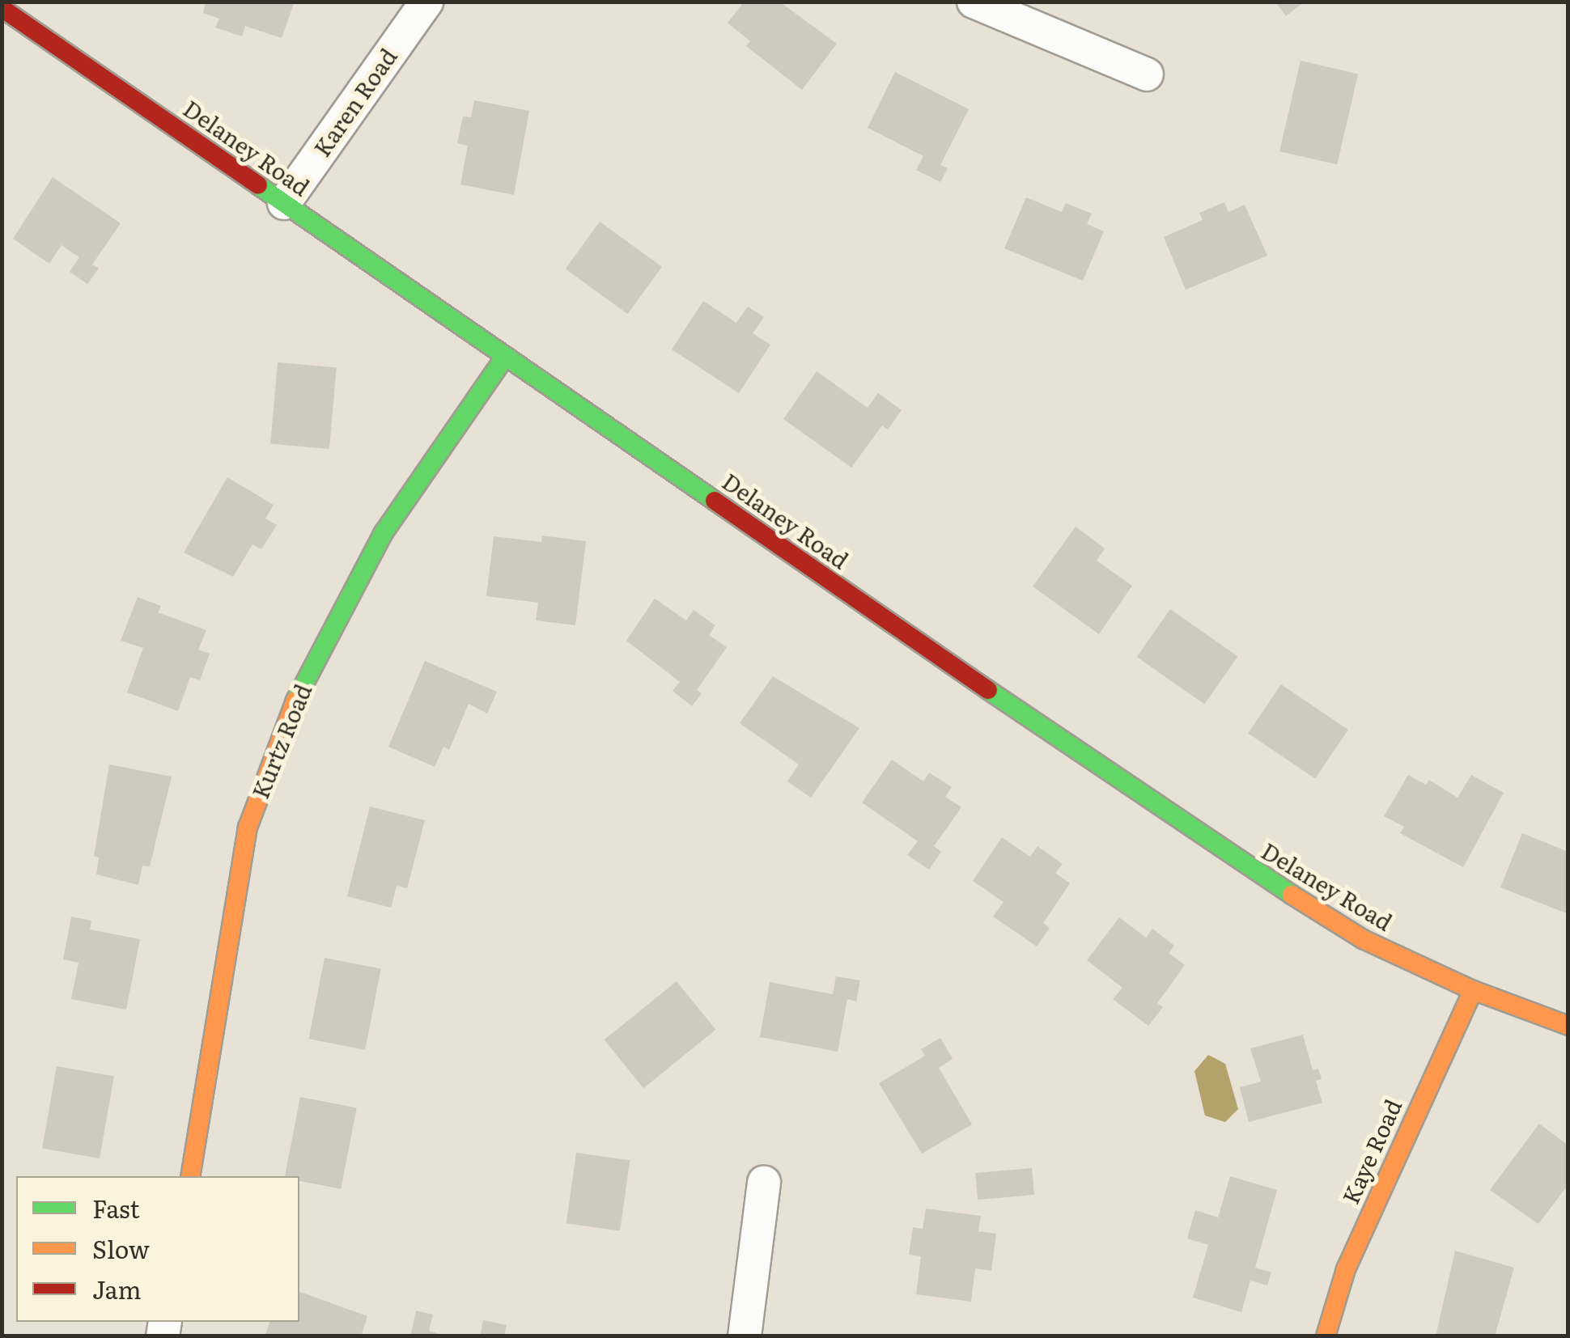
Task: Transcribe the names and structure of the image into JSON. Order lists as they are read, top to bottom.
{
  "streets": {
    "street": [
      "Karen Road",
      "Delaney Road",
      "Kurtz Road",
      "Kaye Road"
    ]
  },
  "crossings": [
    ["Karen Road", "Delaney Road"],
    ["Delaney Road", "Kurtz Road"],
    ["Delaney Road", "Kaye Road"]
  ],
  "legend": ["Fast", "Slow", "Jam"]
}
